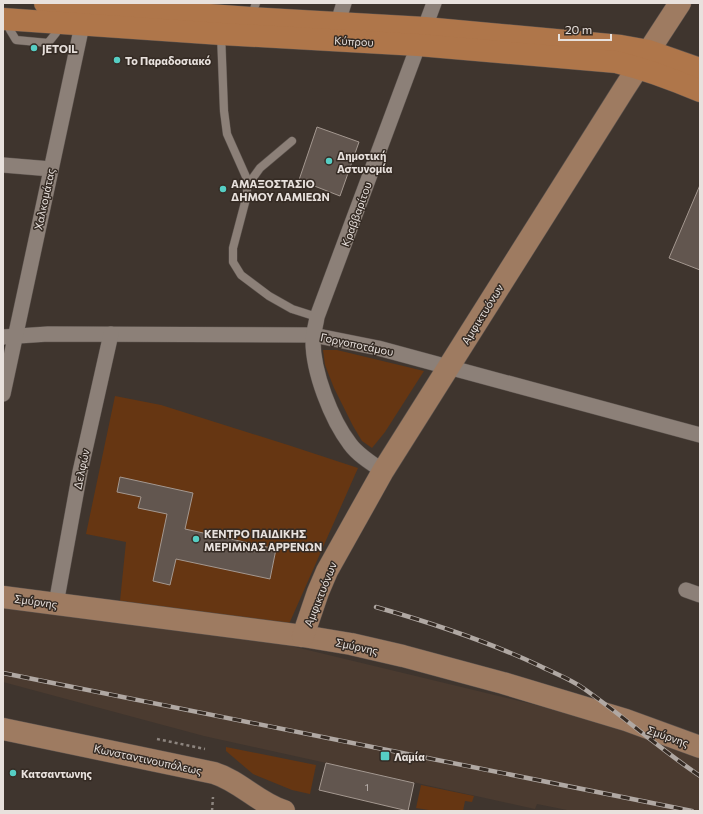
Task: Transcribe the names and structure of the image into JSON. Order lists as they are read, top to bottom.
{
  "streets": {
    "main road": ["Κύπρου"],
    "street": [
      "Χαλκομάτας",
      "Κραββαρίτου",
      "Αμφικτυόνων",
      "Γοργοποτάμου",
      "Δελφών",
      "Σμύρνης",
      "Κωνσταντινουπόλεως"
    ]
  },
  "crossings": [
    ["Κύπρου", "Χαλκομάτας"],
    ["Κύπρου", "Κραββαρίτου"],
    ["Κύπρου", "Αμφικτυόνων"],
    ["Χαλκομάτας", "Γοργοποτάμου"],
    ["Κραββαρίτου", "Αμφικτυόνων"],
    ["Κραββαρίτου", "Γοργοποτάμου"],
    ["Αμφικτυόνων", "Γοργοποτάμου"],
    ["Αμφικτυόνων", "Σμύρνης"],
    ["Γοργοποτάμου", "Δελφών"],
    ["Δελφών", "Σμύρνης"]
  ],
  "places": {
    "other": [
      "JETOIL",
      "Το Παραδοσιακό",
      "Δημοτική Αστυνομία",
      "ΑΜΑΞΟΣΤΑΣΙΟ ΔΗΜΟΥ ΛΑΜΙΕΩΝ",
      "ΚΕΝΤΡΟ ΠΑΙΔΙΚΗΣ ΜΕΡΙΜΝΑΣ ΑΡΡΕΝΩΝ",
      "Κατσαντωνης"
    ],
    "transit": ["Λαμία"]
  },
  "house_numbers": ["1"],
  "scale_bar": "20 m"
}
